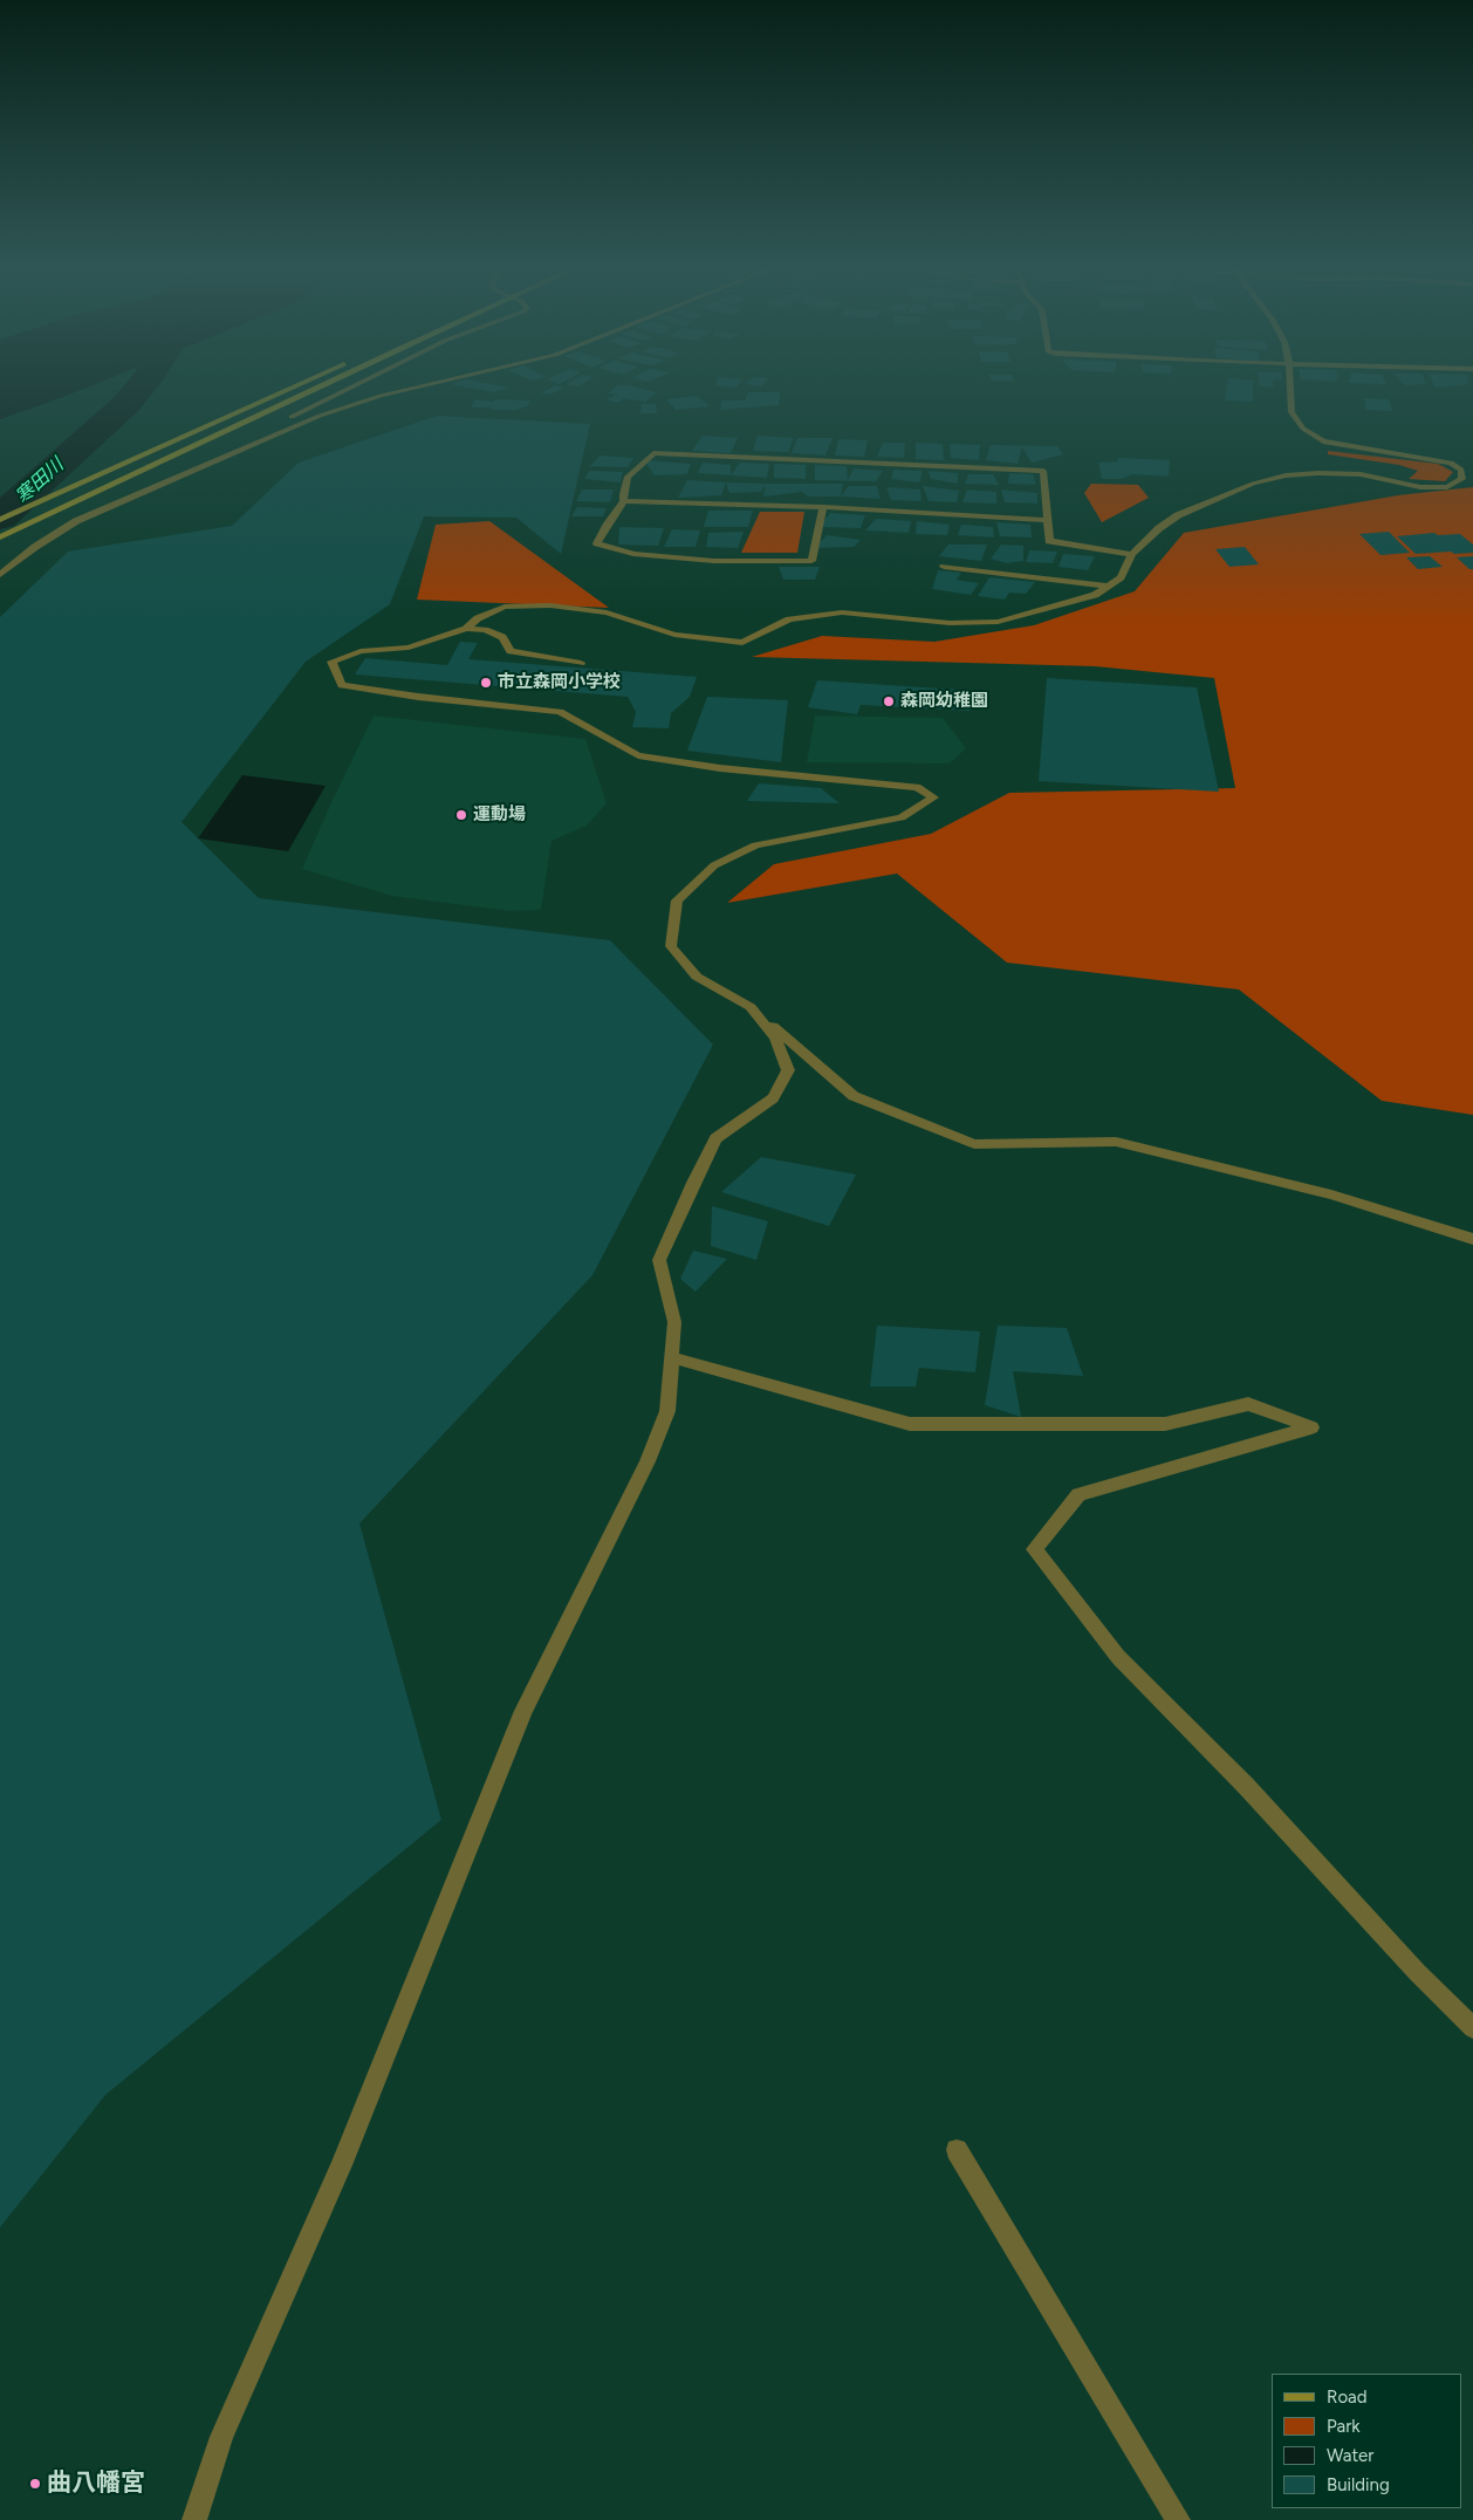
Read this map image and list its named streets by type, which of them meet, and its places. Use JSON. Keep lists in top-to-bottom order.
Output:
{
  "water": ["寒田川"],
  "places": [
    "市立森岡小学校",
    "森岡幼稚園",
    "運動場",
    "曲八幡宮"
  ],
  "legend": [
    "Road",
    "Park",
    "Water",
    "Building"
  ]
}
